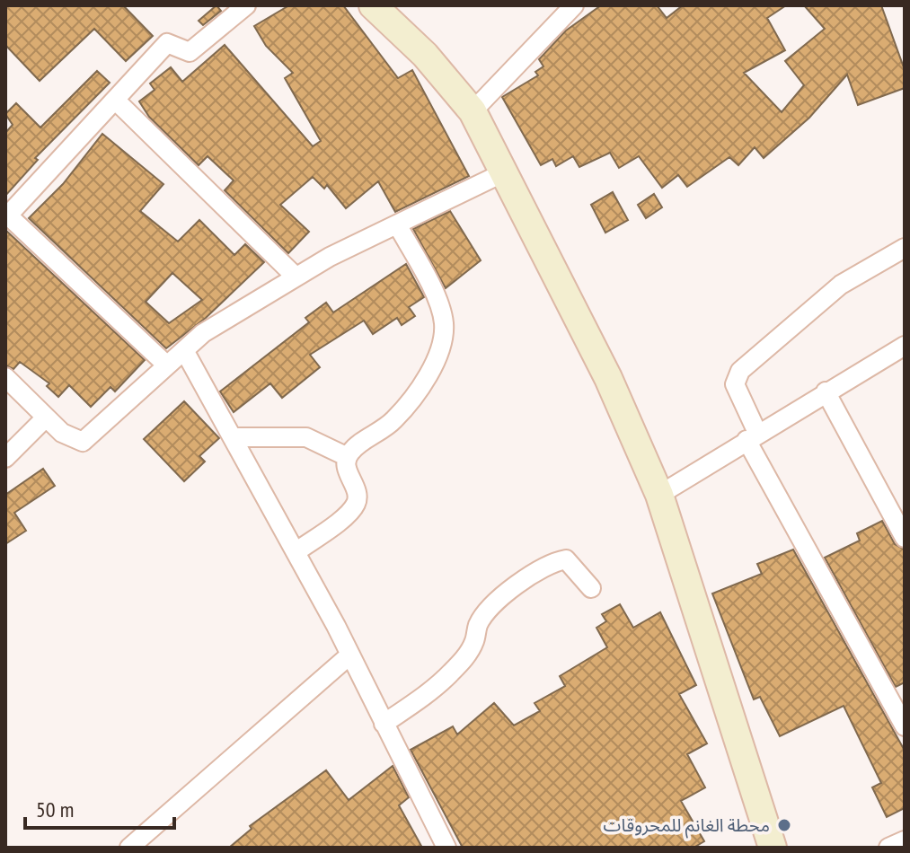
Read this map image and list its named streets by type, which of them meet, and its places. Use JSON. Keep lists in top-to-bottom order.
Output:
{
  "places": ["محطة الغانم للمحروقات"],
  "scale_bar": "50 m"
}
